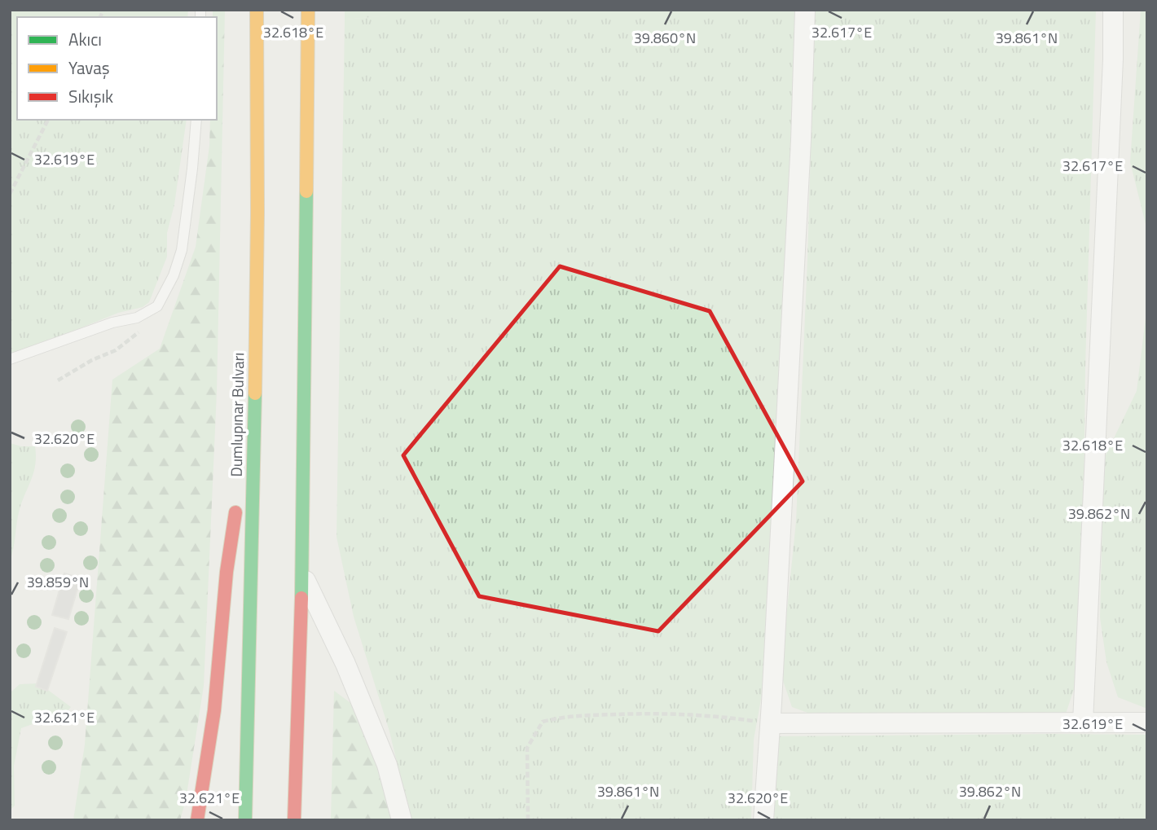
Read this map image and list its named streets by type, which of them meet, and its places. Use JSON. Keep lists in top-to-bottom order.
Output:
{
  "streets": {
    "highway": ["Dumlupınar Bulvarı"]
  },
  "legend": ["Akıcı", "Yavaş", "Sıkışık"],
  "coordinates": [
    "32.618°E",
    "32.617°E",
    "39.860°N",
    "39.861°N",
    "32.619°E",
    "32.620°E",
    "39.862°N",
    "39.859°N",
    "32.621°E"
  ]
}
